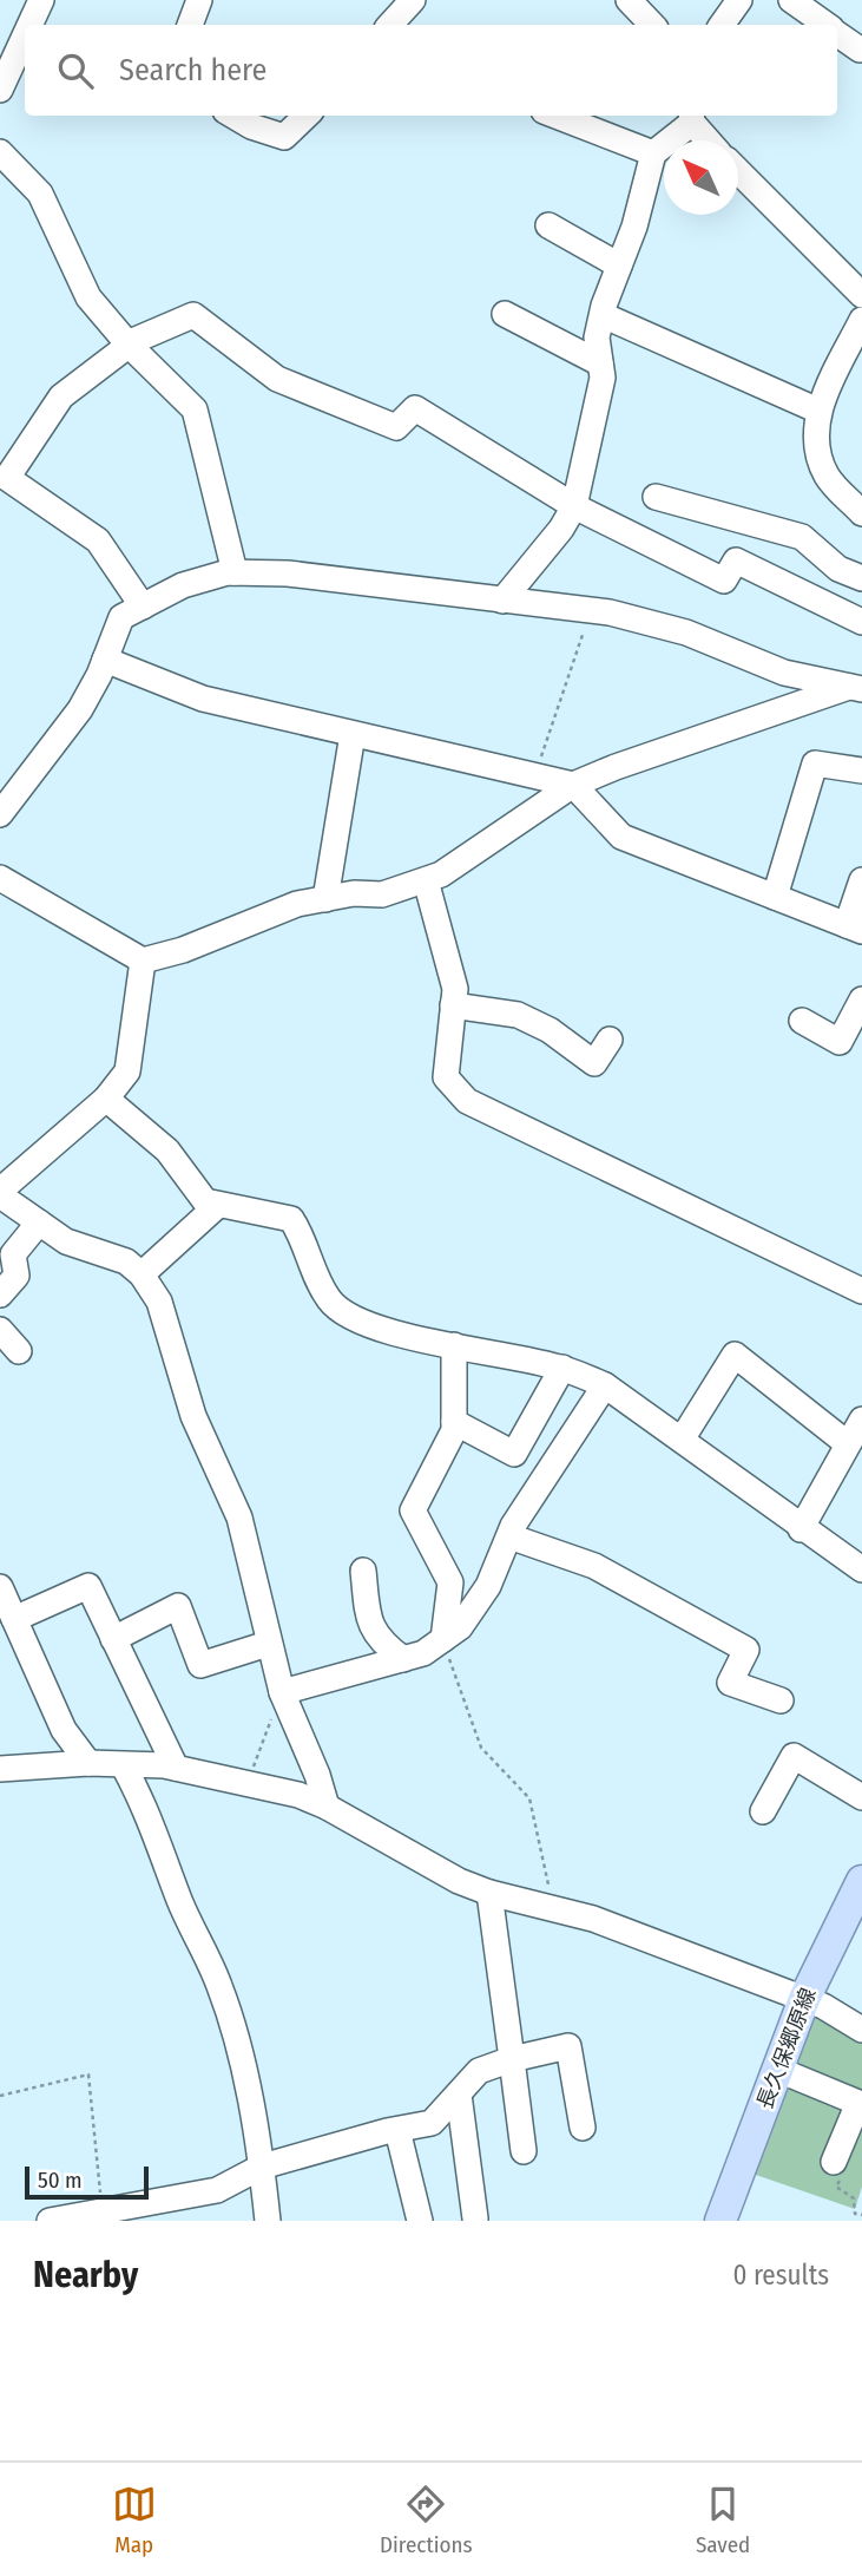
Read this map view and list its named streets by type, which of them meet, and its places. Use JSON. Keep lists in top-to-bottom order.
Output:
{
  "streets": {
    "main road": ["長久保郷原線"]
  },
  "scale_bar": "50 m",
  "north": "top left",
  "page": {
    "search": "Search here",
    "scale": "50 m",
    "heading": ["Nearby", "0 results"],
    "nav": ["Map", "Directions", "Saved"]
  }
}
